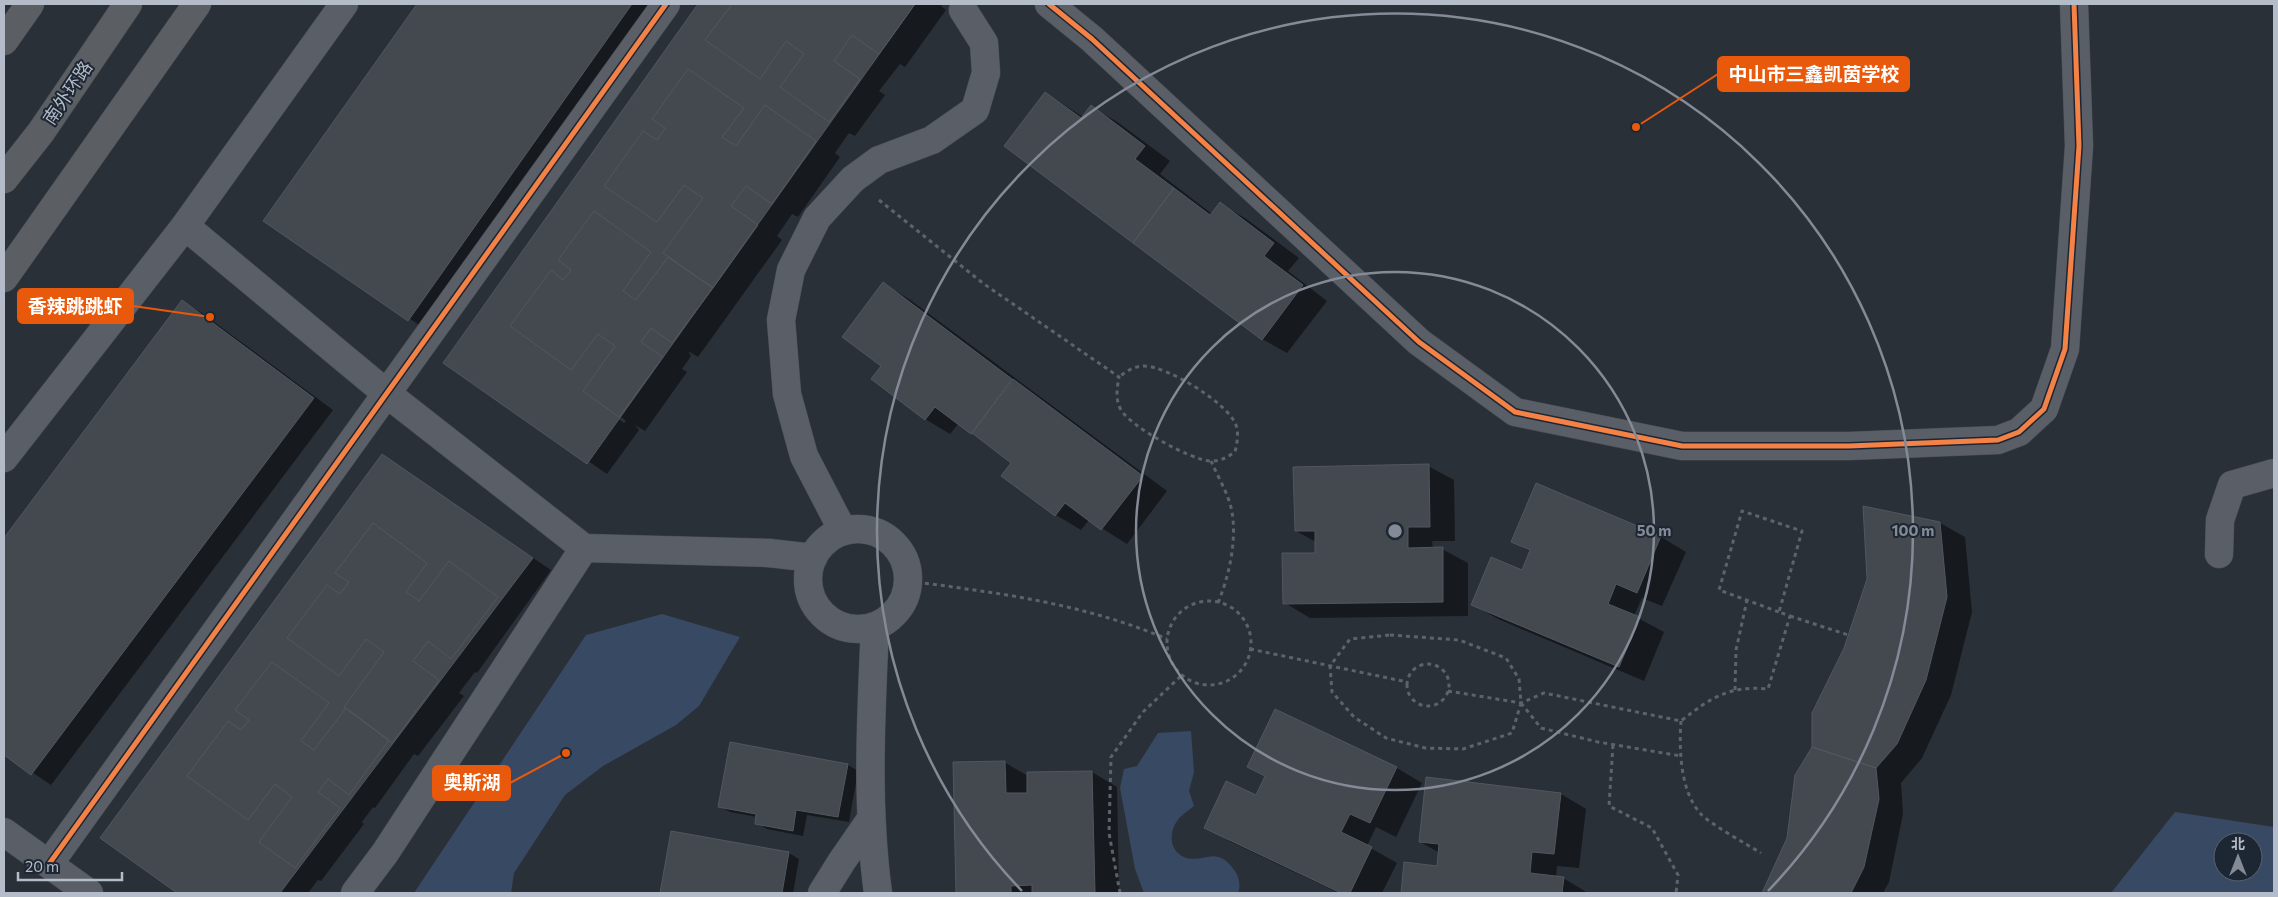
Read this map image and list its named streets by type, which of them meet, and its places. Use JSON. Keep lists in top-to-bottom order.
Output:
{
  "streets": {
    "highway": ["南外环路"]
  },
  "places": ["中山市三鑫凯茵学校", "香辣跳跳虾", "奥斯湖"],
  "scale_bar": "20 m",
  "north": "top",
  "rings": ["50 m", "100 m"]
}
